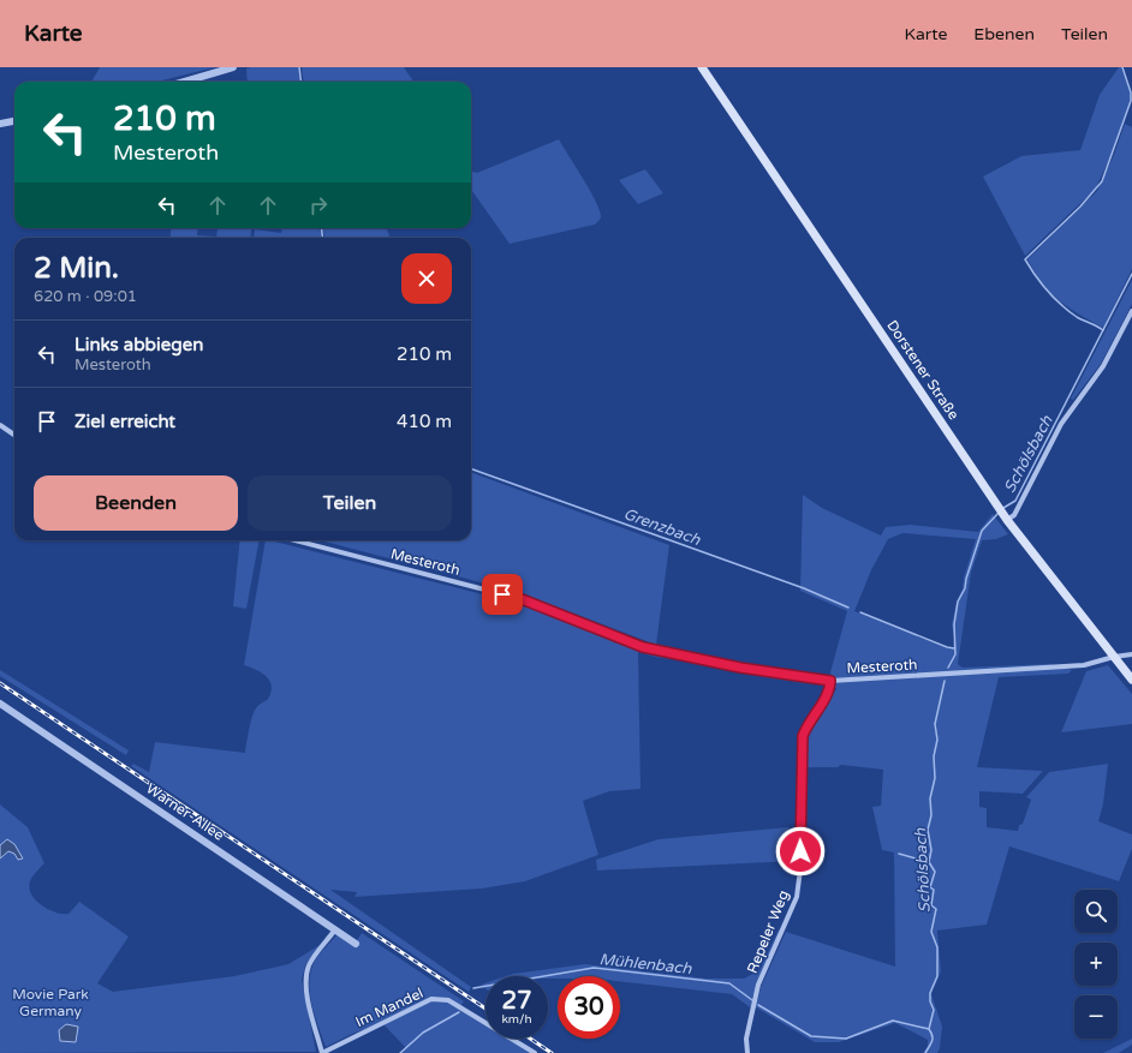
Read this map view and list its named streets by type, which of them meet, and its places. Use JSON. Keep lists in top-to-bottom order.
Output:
{
  "streets": {
    "main road": ["Dorstener Straße"],
    "street": [
      "Mesteroth",
      "Warner-Allee",
      "Repeler Weg",
      "Im Mandel"
    ]
  },
  "crossings": [
    ["Dorstener Straße", "Mesteroth"],
    ["Mesteroth", "Repeler Weg"]
  ],
  "water": ["Schölsbach", "Grenzbach", "Mühlenbach"],
  "parks": ["Movie Park Germany"],
  "page": {
    "header": "Karte",
    "nav": ["Karte", "Ebenen", "Teilen"],
    "turn": ["210 m", "Mesteroth"],
    "heading": ["2 Min.", "620 m · 09:01"],
    "list": [
      {
        "name": "Links abbiegen",
        "note": "Mesteroth",
        "value": "210 m"
      },
      {
        "name": "Ziel erreicht",
        "value": "410 m"
      }
    ],
    "buttons": ["Beenden", "Teilen"],
    "map_buttons": ["+", "−"],
    "speed": "27 km/h",
    "limit": "30"
  }
}
